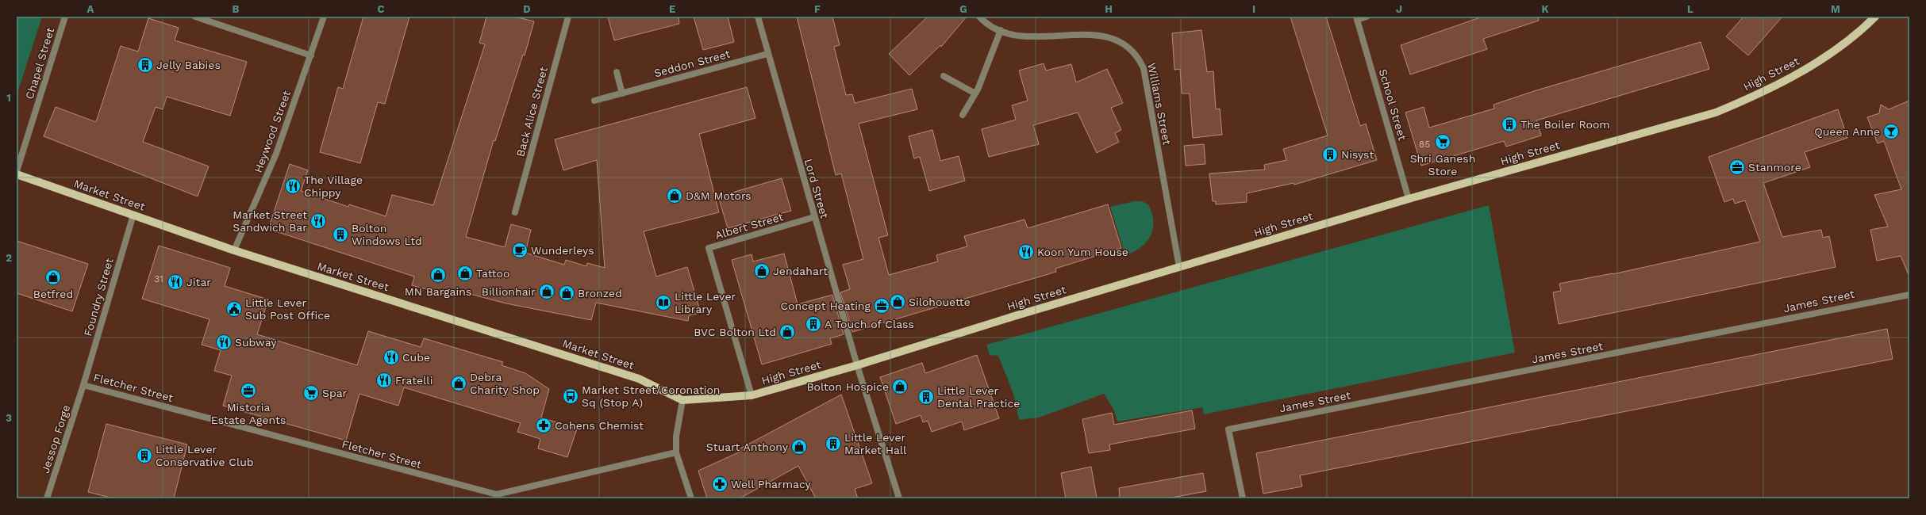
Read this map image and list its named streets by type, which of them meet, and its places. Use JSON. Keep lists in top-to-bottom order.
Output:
{
  "streets": {
    "main road": ["High Street", "Market Street"],
    "street": [
      "Chapel Street",
      "Seddon Street",
      "Williams Street",
      "School Street",
      "Back Alice Street",
      "Heywood Street",
      "Lord Street",
      "Albert Street",
      "Foundry Street",
      "James Street",
      "Fletcher Street",
      "Jessop Forge"
    ]
  },
  "crossings": [
    ["Seddon Street", "Lord Street"],
    ["High Street", "Williams Street"],
    ["High Street", "School Street"],
    ["High Street", "Lord Street"],
    ["High Street", "Market Street"],
    ["High Street", "Albert Street"],
    ["Heywood Street", "Market Street"],
    ["Lord Street", "Albert Street"],
    ["Market Street", "Foundry Street"],
    ["Foundry Street", "Fletcher Street"],
    ["Foundry Street", "Jessop Forge"],
    ["Fletcher Street", "Jessop Forge"]
  ],
  "places": {
    "building": [
      "Jelly Babies",
      "The Boiler Room",
      "Nisyst",
      "Bolton Windows Ltd",
      "A Touch of Class",
      "Little Lever Dental Practice",
      "Little Lever Market Hall",
      "Little Lever Conservative Club"
    ],
    "bar": ["Queen Anne"],
    "supermarket": ["Shri Ganesh Store", "Spar"],
    "office": ["Stanmore", "Concept Heating", "Mistoria Estate Agents"],
    "restaurant": [
      "The Village Chippy",
      "Market Street Sandwich Bar",
      "Koon Yum House",
      "Jitar",
      "Subway",
      "Cube",
      "Fratelli"
    ],
    "shop": [
      "D&M Motors",
      "Jendahart",
      "Tattoo",
      "MN Bargains",
      "Betfred",
      "Billionhair",
      "Bronzed",
      "Silohouette",
      "BVC Bolton Ltd",
      "Debra Charity Shop",
      "Bolton Hospice",
      "Stuart Anthony"
    ],
    "cafe": ["Wunderleys"],
    "library": ["Little Lever Library"],
    "public building": ["Little Lever Sub Post Office"],
    "bus stop": ["Market Street/Coronation Sq (Stop A)"],
    "pharmacy": ["Cohens Chemist", "Well Pharmacy"]
  },
  "house_numbers": ["85", "31"],
  "grid": {
    "columns": [
      "A",
      "B",
      "C",
      "D",
      "E",
      "F",
      "G",
      "H",
      "I",
      "J",
      "K",
      "L",
      "M"
    ],
    "rows": ["1", "2", "3"]
  }
}
